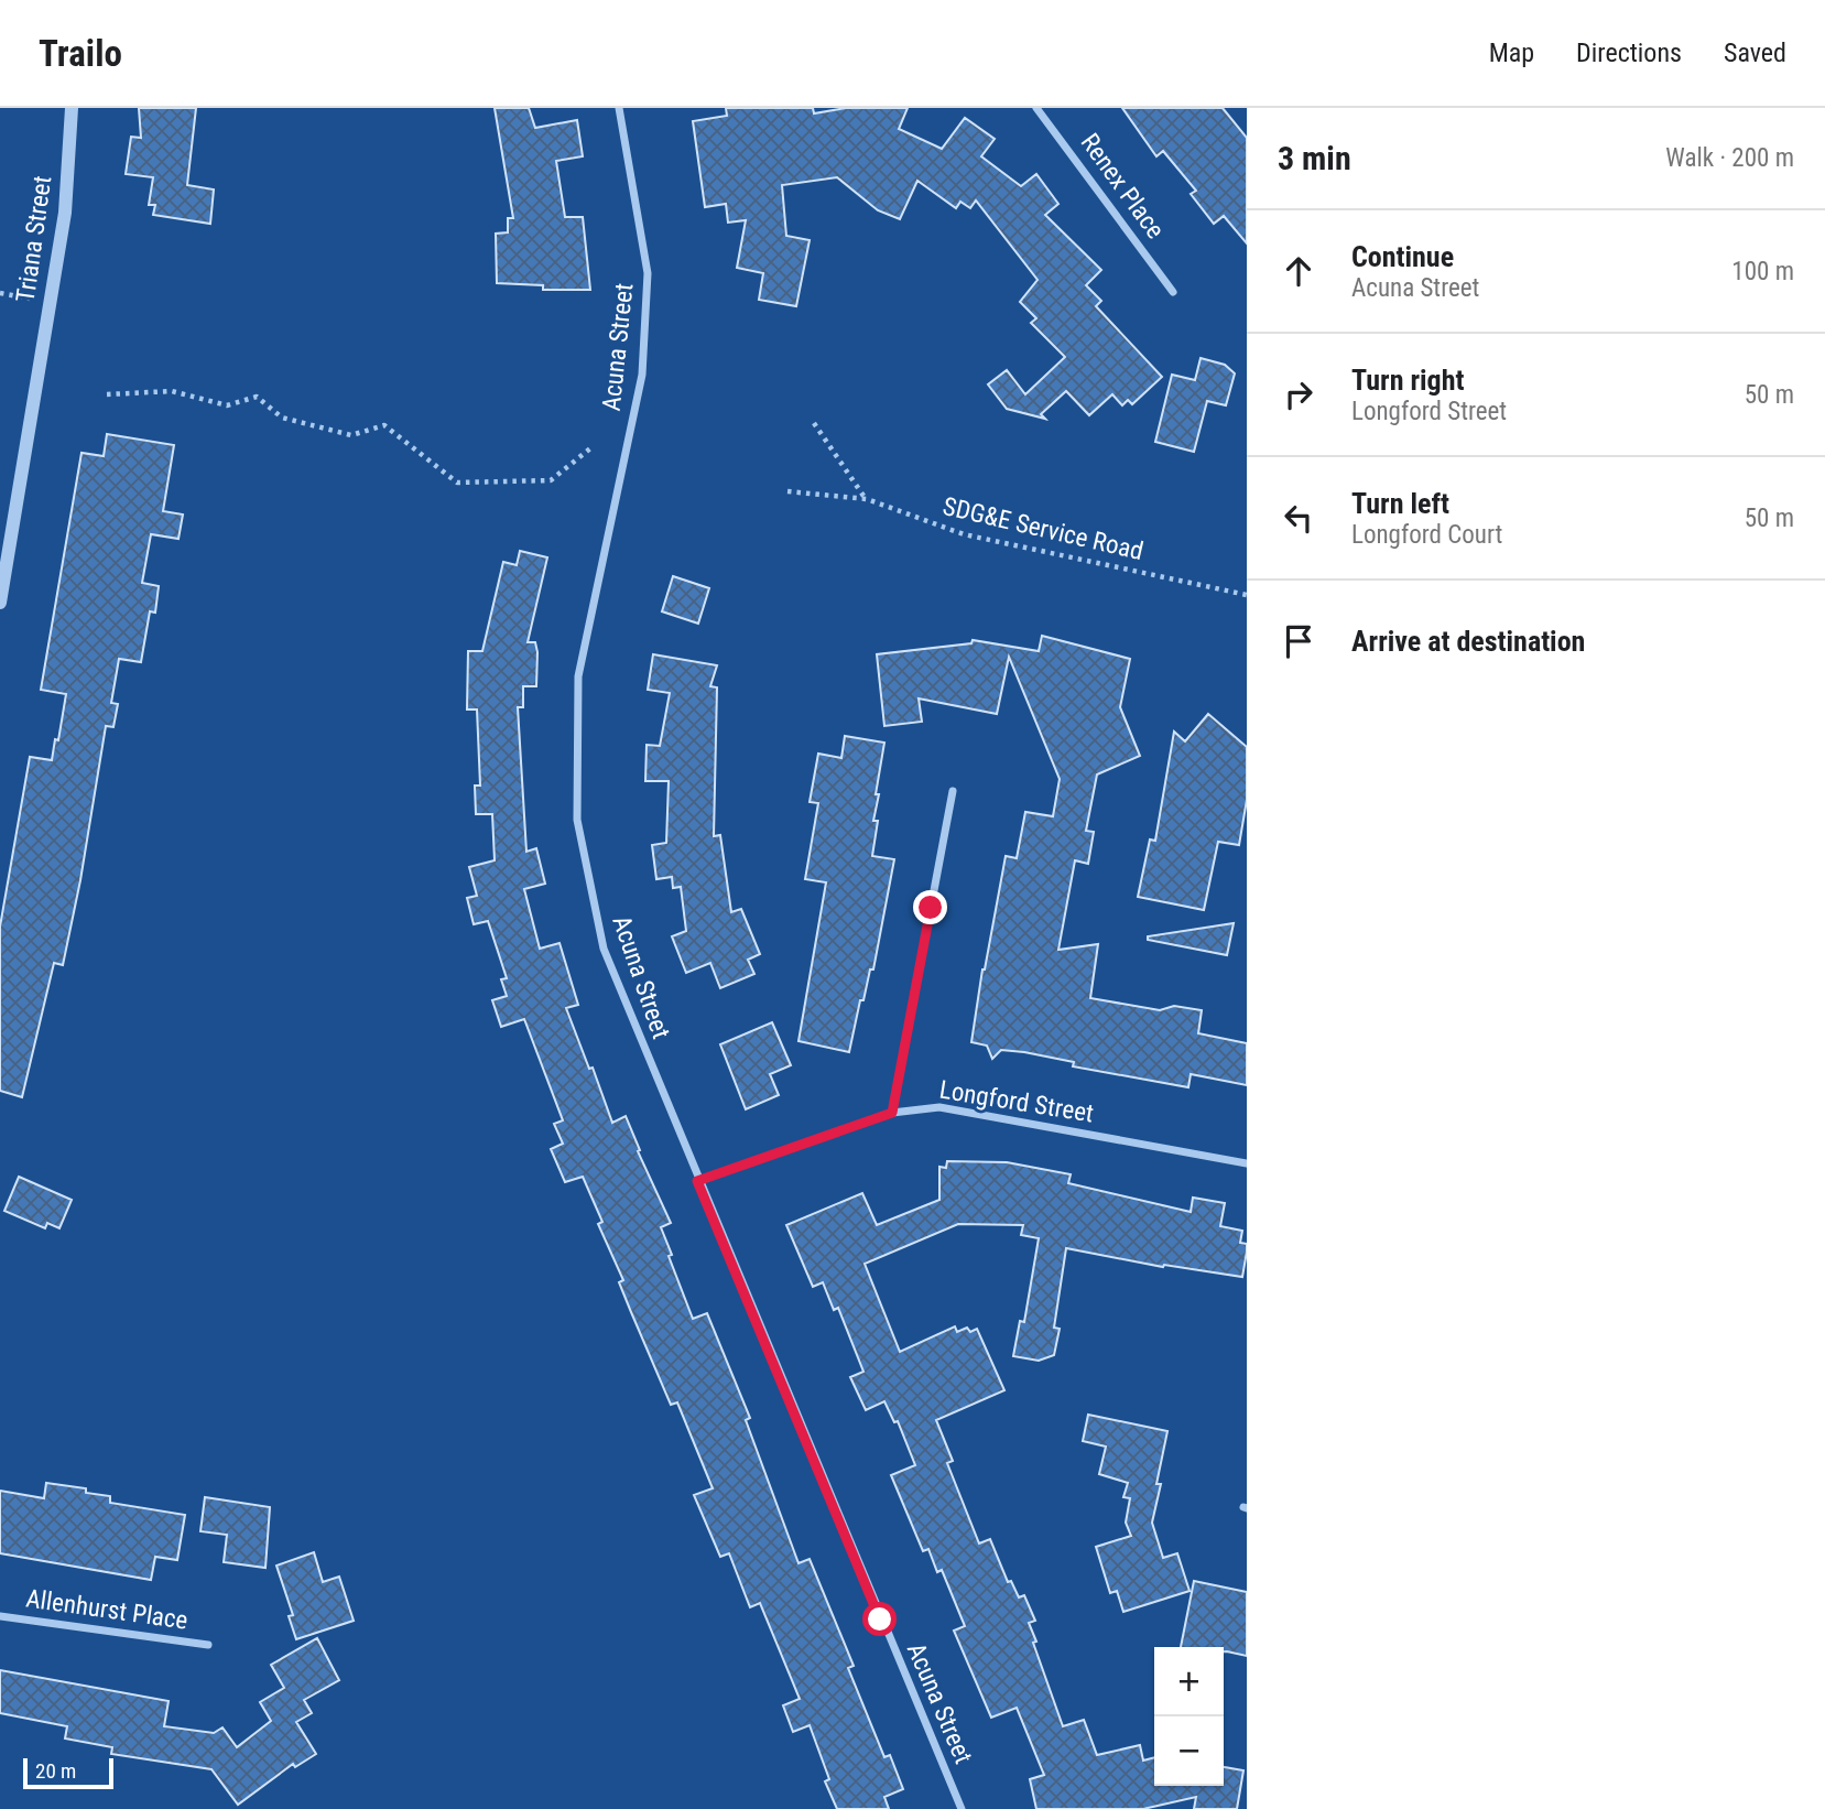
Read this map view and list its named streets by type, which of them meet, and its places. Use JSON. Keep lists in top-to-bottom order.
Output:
{
  "streets": {
    "street": [
      "Renex Place",
      "Triana Street",
      "Acuna Street",
      "Longford Street",
      "Allenhurst Place"
    ],
    "path": ["SDG&E Service Road"]
  },
  "crossings": [
    ["Acuna Street", "Longford Street"]
  ],
  "scale_bar": "20 m",
  "page": {
    "header": "Trailo",
    "nav": ["Map", "Directions", "Saved"],
    "heading": ["3 min", "Walk · 200 m"],
    "list": [
      ["Continue", "Acuna Street", "100 m"],
      ["Turn right", "Longford Street", "50 m"],
      ["Turn left", "Longford Court", "50 m"],
      "Arrive at destination"
    ],
    "map_buttons": ["+", "−"],
    "scale": "20 m"
  }
}
